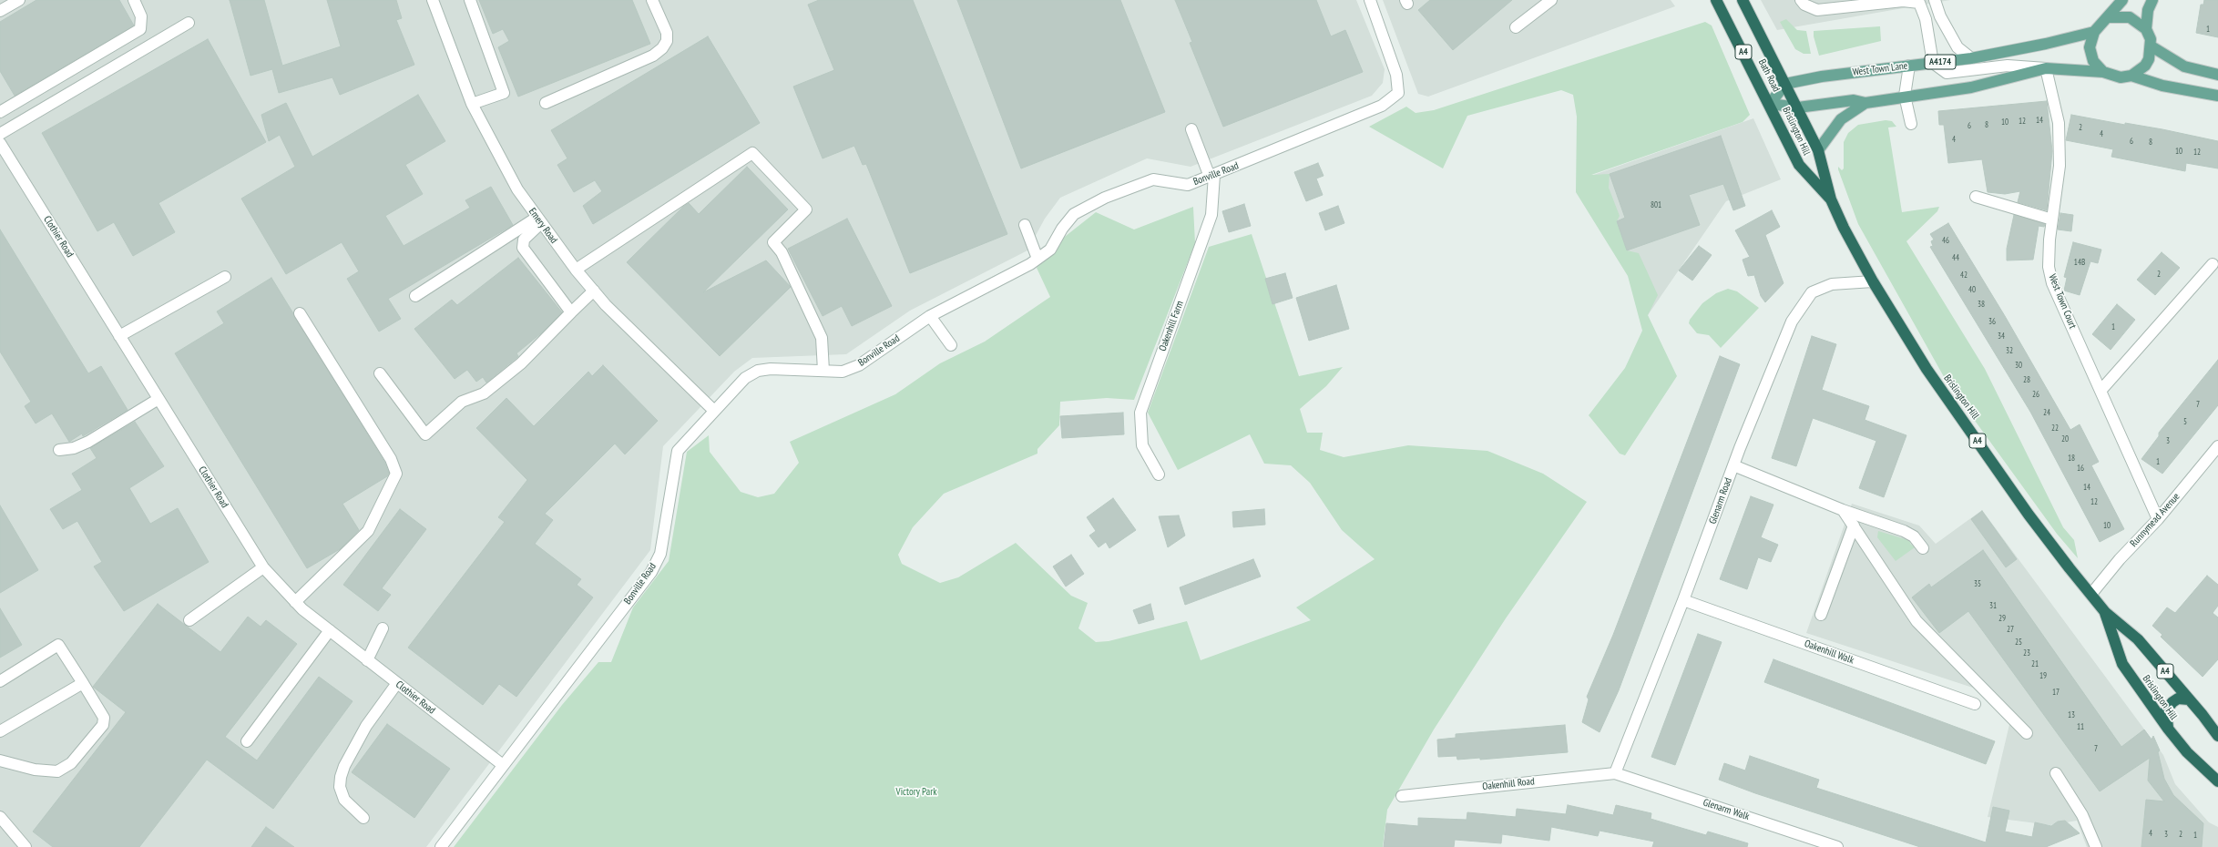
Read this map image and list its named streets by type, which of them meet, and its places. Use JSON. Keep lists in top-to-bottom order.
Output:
{
  "streets": {
    "highway": ["A4", "Bath Road", "Brislington Hill"],
    "main road": ["A4174", "West Town Lane"],
    "street": [
      "Bonville Road",
      "Emery Road",
      "Clothier Road",
      "West Town Court",
      "Oakenhill Farm",
      "Glenarm Road",
      "Runnymead Avenue",
      "Oakenhill Walk",
      "Oakenhill Road",
      "Glenarm Walk"
    ]
  },
  "crossings": [
    ["A4", "West Town Lane"],
    ["A4", "Bath Road"],
    ["A4", "Brislington Hill"],
    ["West Town Lane", "Bath Road"],
    ["Bath Road", "Brislington Hill"],
    ["Brislington Hill", "Glenarm Road"],
    ["Brislington Hill", "Runnymead Avenue"],
    ["Bonville Road", "Emery Road"],
    ["Bonville Road", "Clothier Road"],
    ["Bonville Road", "Oakenhill Farm"],
    ["West Town Court", "Runnymead Avenue"],
    ["Glenarm Road", "Oakenhill Walk"],
    ["Glenarm Road", "Oakenhill Road"],
    ["Glenarm Road", "Glenarm Walk"],
    ["Oakenhill Road", "Glenarm Walk"]
  ],
  "parks": ["Victory Park"],
  "house_numbers": [
    "1",
    "14",
    "12",
    "10",
    "8",
    "6",
    "2",
    "4",
    "4",
    "6",
    "8",
    "10",
    "12",
    "801",
    "46",
    "44",
    "14B",
    "2",
    "42",
    "40",
    "38",
    "36",
    "1",
    "34",
    "32",
    "30",
    "28",
    "26",
    "7",
    "24",
    "5",
    "22",
    "20",
    "3",
    "18",
    "1",
    "16",
    "14",
    "12",
    "10",
    "35",
    "31",
    "29",
    "27",
    "25",
    "23",
    "21",
    "19",
    "17",
    "13",
    "11",
    "7",
    "4",
    "3",
    "2",
    "1"
  ]
}
